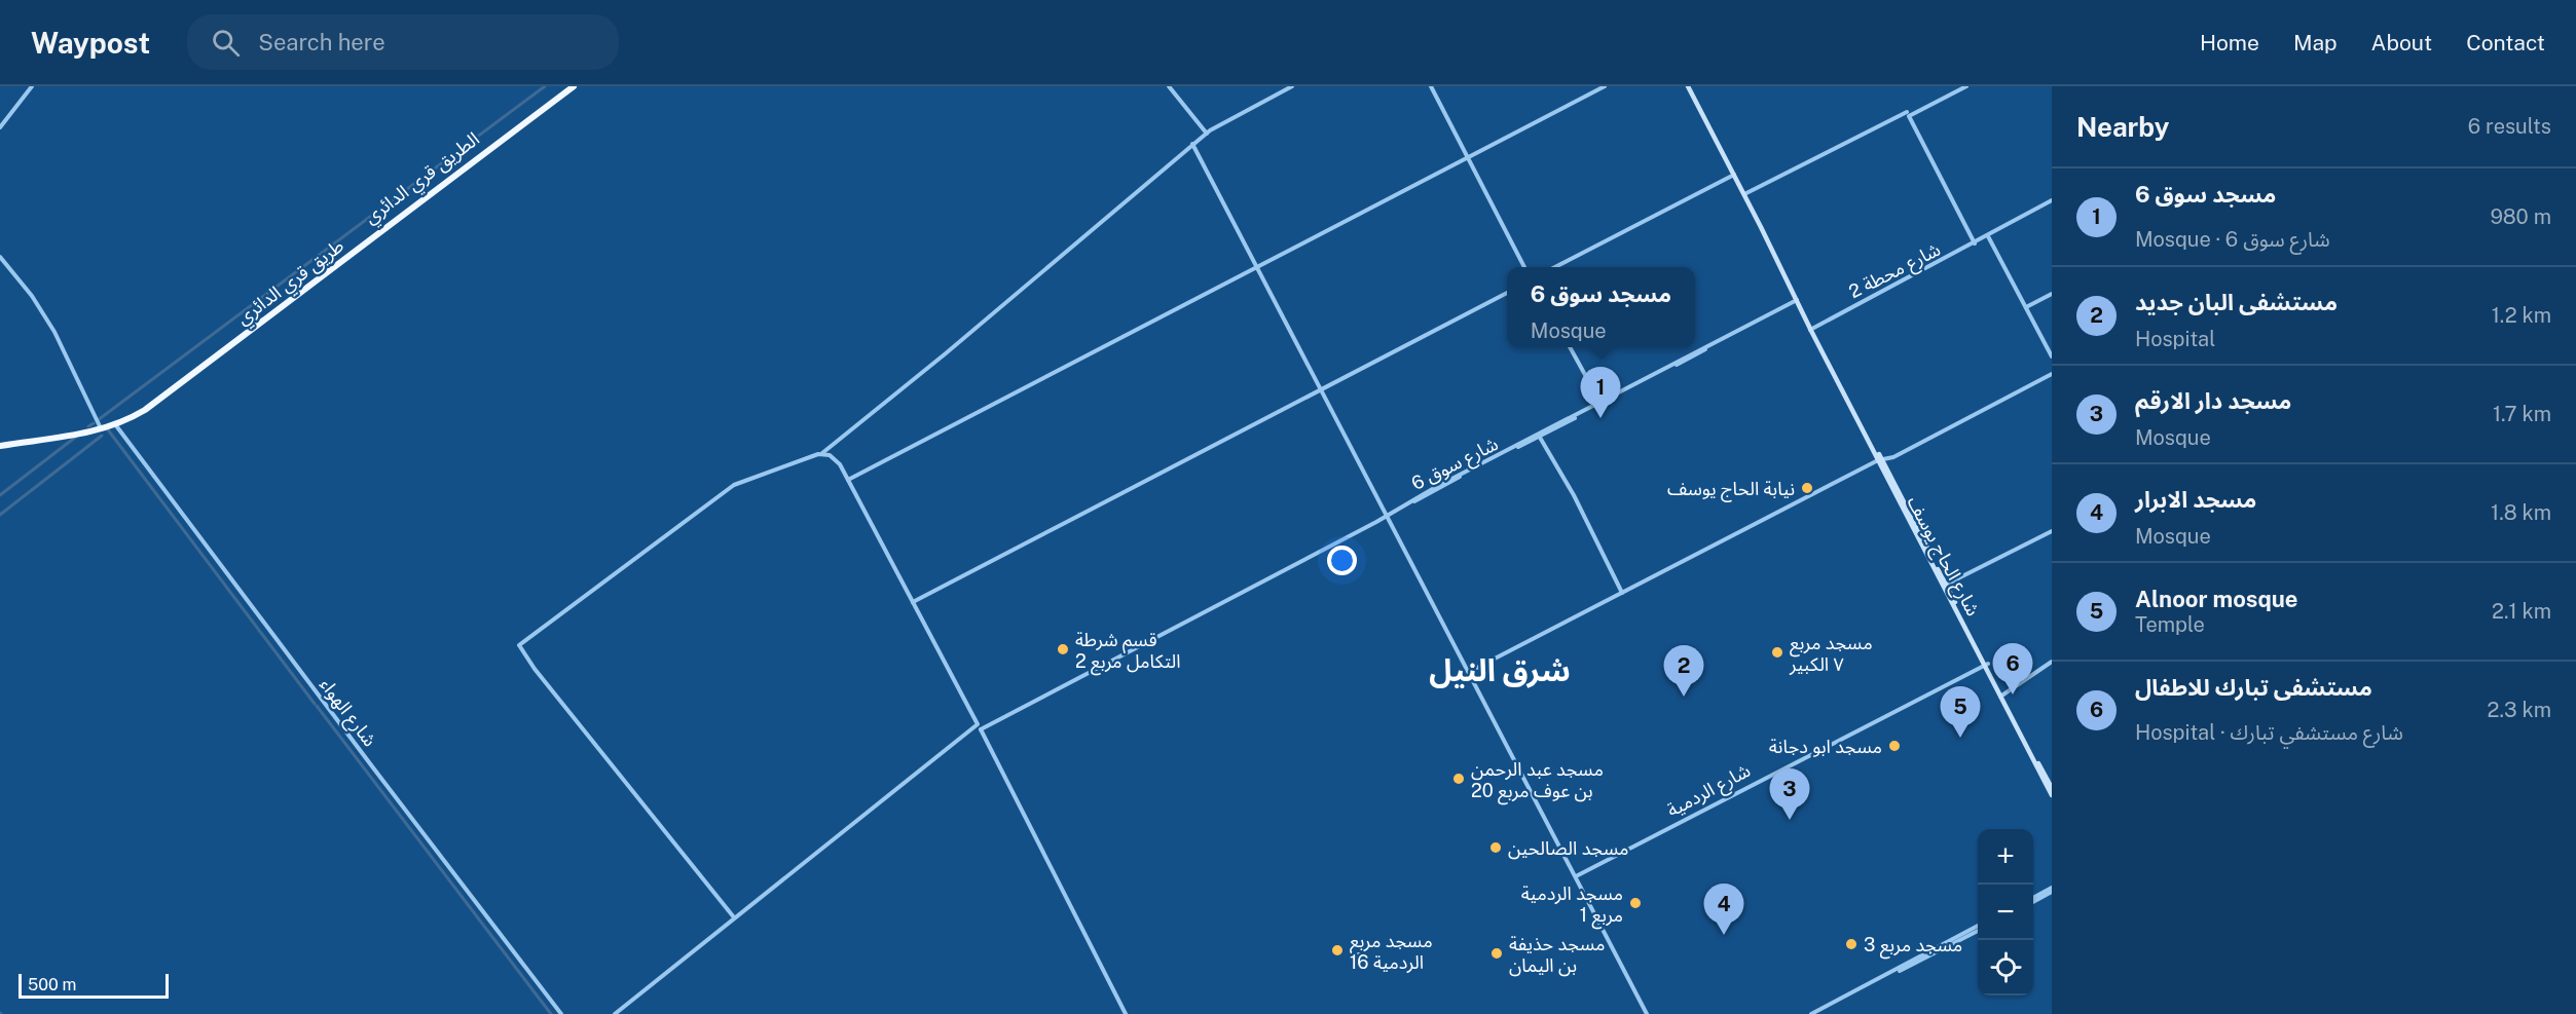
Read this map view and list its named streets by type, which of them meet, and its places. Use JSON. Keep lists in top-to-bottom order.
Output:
{
  "streets": {
    "highway": ["الطريق قري الدائري", "طريق قري الدائري"],
    "main road": ["شارع الحاج يوسف"],
    "street": [
      "شارع محطة 2",
      "شارع سوق 6",
      "شارع الهواء",
      "شارع الردمية"
    ]
  },
  "crossings": [
    ["الطريق قري الدائري", "طريق قري الدائري"],
    ["الطريق قري الدائري", "شارع الهواء"],
    ["شارع محطة 2", "شارع الحاج يوسف"],
    ["طريق قري الدائري", "شارع الهواء"],
    ["شارع الحاج يوسف", "شارع الردمية"]
  ],
  "districts": ["شرق النيل"],
  "places": [
    "نيابة الحاج يوسف",
    "قسم شرطة التكامل مربع 2",
    "مسجد مربع ٧ الكبير",
    "مسجد ابو دجانة",
    "مسجد عبد الرحمن بن عوف مربع 20",
    "مسجد الصالحين",
    "مسجد الردمية مربع 1",
    "مسجد مربع 3",
    "مسجد مربع 16 الردمية",
    "مسجد حذيفة بن اليمان"
  ],
  "scale_bar": "500 m",
  "page": {
    "header": "Waypost",
    "search": "Search here",
    "nav": [
      "Home",
      "Map",
      "About",
      "Contact"
    ],
    "heading": ["Nearby", "6 results"],
    "list": [
      {
        "mark": "1",
        "name": "مسجد سوق 6",
        "note": "Mosque · شارع سوق 6",
        "value": "980 m"
      },
      {
        "mark": "2",
        "name": "مستشفى البان جديد",
        "note": "Hospital",
        "value": "1.2 km"
      },
      {
        "mark": "3",
        "name": "مسجد دار الارقم",
        "note": "Mosque",
        "value": "1.7 km"
      },
      {
        "mark": "4",
        "name": "مسجد الابرار",
        "note": "Mosque",
        "value": "1.8 km"
      },
      {
        "mark": "5",
        "name": "Alnoor mosque",
        "note": "Temple",
        "value": "2.1 km"
      },
      {
        "mark": "6",
        "name": "مستشفى تبارك للاطفال",
        "note": "Hospital · شارع مستشفي تبارك",
        "value": "2.3 km"
      }
    ],
    "popup": ["مسجد سوق 6", "Mosque"],
    "pins": [
      "1",
      "6",
      "2",
      "5",
      "3",
      "4"
    ],
    "map_buttons": ["+", "−"],
    "scale": "500 m"
  }
}
